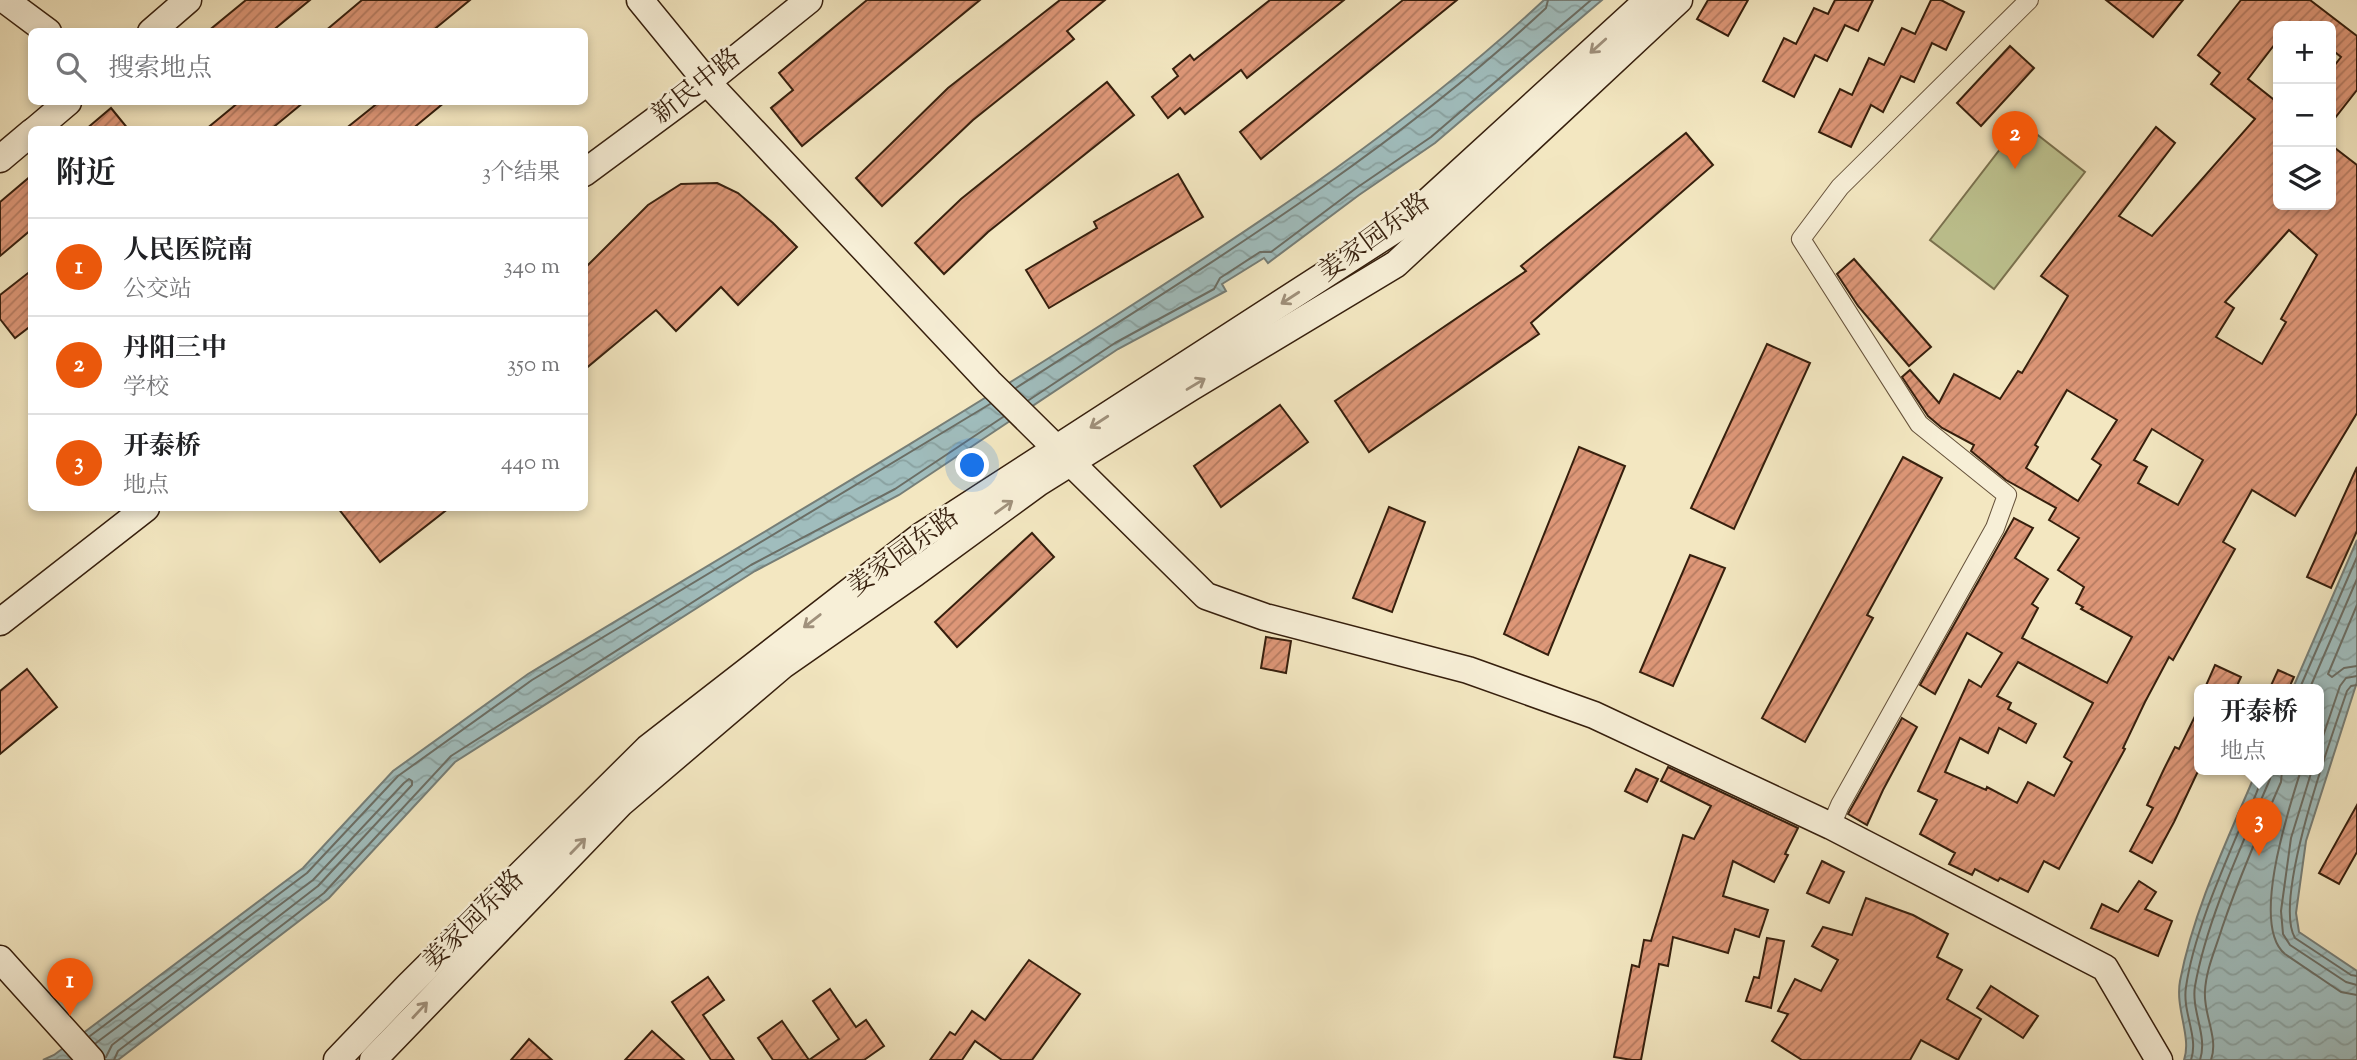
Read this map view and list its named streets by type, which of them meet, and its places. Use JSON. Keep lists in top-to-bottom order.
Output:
{
  "streets": {
    "main road": ["新民中路", "姜家园东路"]
  },
  "page": {
    "map_buttons": ["+", "−"],
    "search": "搜索地点",
    "pins": ["2", "3", "1"],
    "heading": ["附近", "3个结果"],
    "list": [
      {
        "mark": "1",
        "name": "人民医院南",
        "note": "公交站",
        "value": "340 m"
      },
      {
        "mark": "2",
        "name": "丹阳三中",
        "note": "学校",
        "value": "350 m"
      },
      {
        "mark": "3",
        "name": "开泰桥",
        "note": "地点",
        "value": "440 m"
      }
    ],
    "popup": ["开泰桥", "地点"]
  }
}
